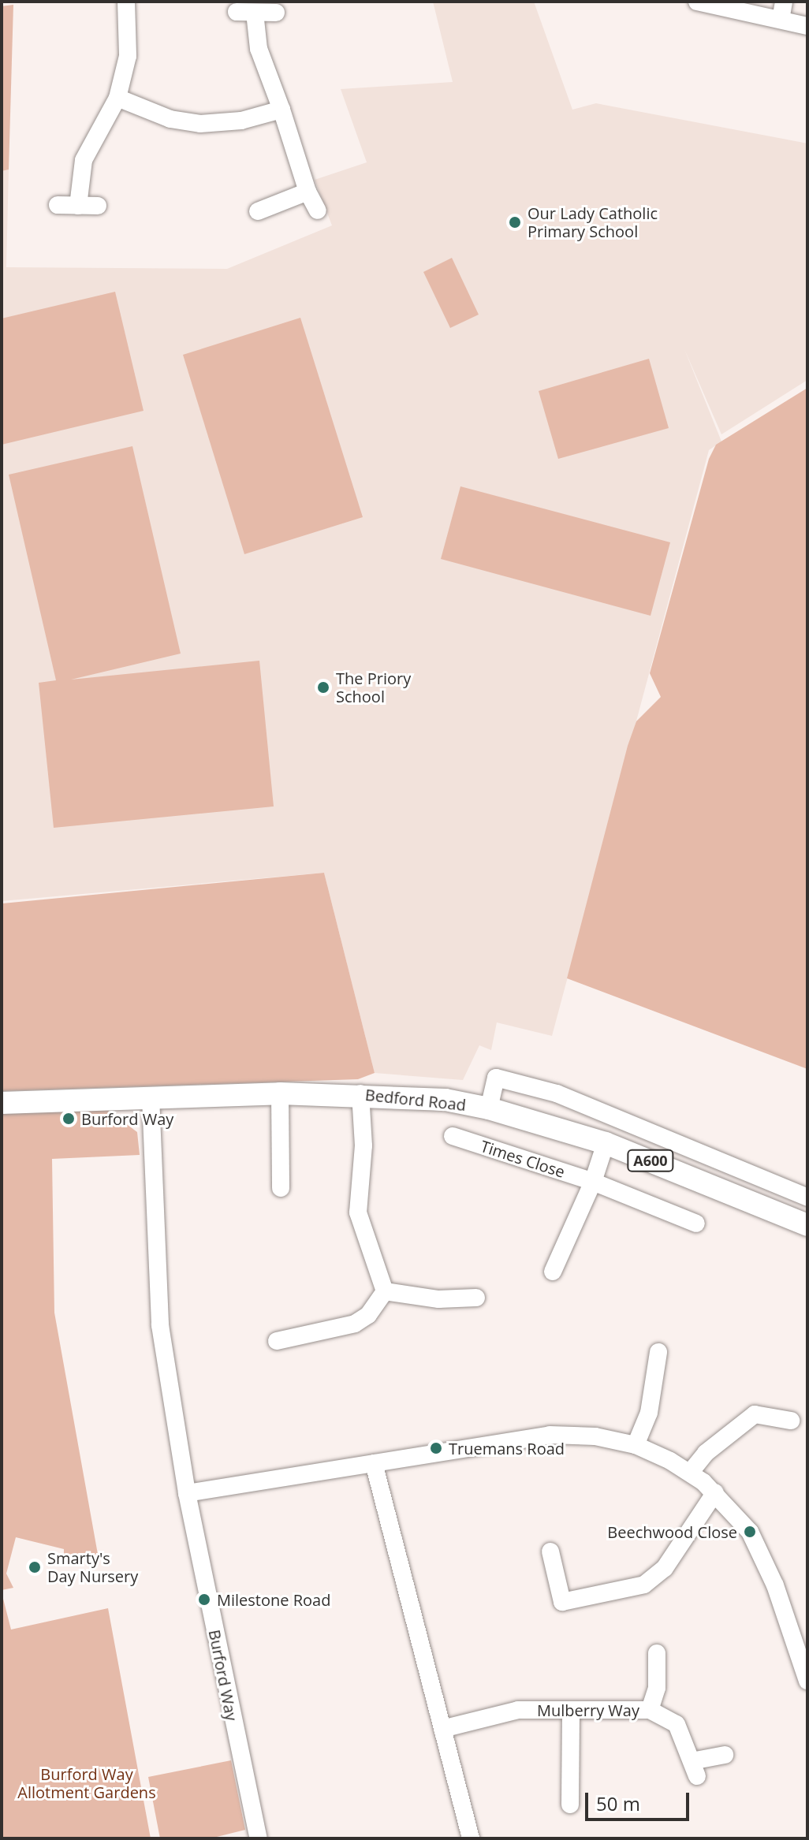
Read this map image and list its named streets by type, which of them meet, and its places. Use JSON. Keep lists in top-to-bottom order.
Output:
{
  "streets": {
    "main road": ["Bedford Road", "A600"],
    "street": ["Times Close", "Burford Way", "Mulberry Way"]
  },
  "crossings": [
    ["Bedford Road", "Burford Way"]
  ],
  "parks": ["Burford Way Allotment Gardens"],
  "places": [
    "Our Lady Catholic Primary School",
    "The Priory School",
    "Burford Way",
    "Truemans Road",
    "Beechwood Close",
    "Smarty's Day Nursery",
    "Milestone Road"
  ],
  "scale_bar": "50 m"
}
